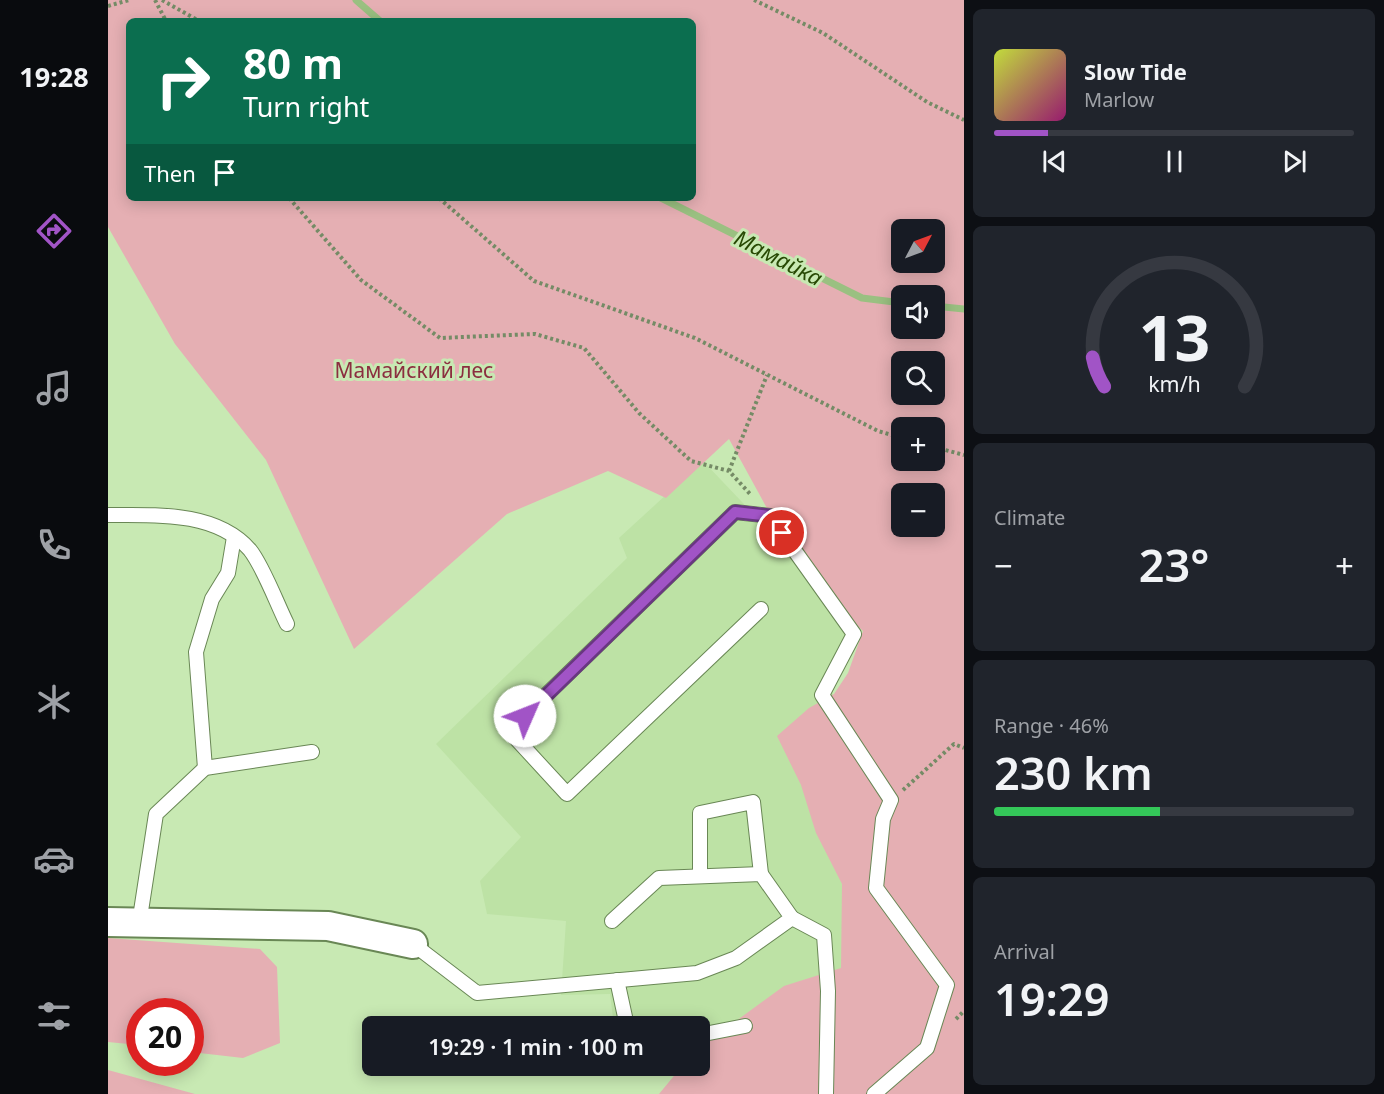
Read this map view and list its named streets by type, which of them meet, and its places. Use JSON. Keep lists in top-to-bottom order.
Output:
{
  "water": ["Мамайка"],
  "parks": ["Мамайский лес"],
  "north": "top right",
  "page": {
    "tabs": "19:28",
    "turn": ["80 m", "Turn right"],
    "song": ["Slow Tide", "Marlow"],
    "then": "Then",
    "map_buttons": ["+", "−"],
    "tile": [
      "Climate",
      ["Range · 46%", "230 km"],
      ["Arrival", "19:29"]
    ],
    "heat": ["−", "23°", "+"],
    "limit": "20",
    "trip": "19:29 · 1 min · 100 m",
    "gauge": ["13", "km/h"]
  }
}
